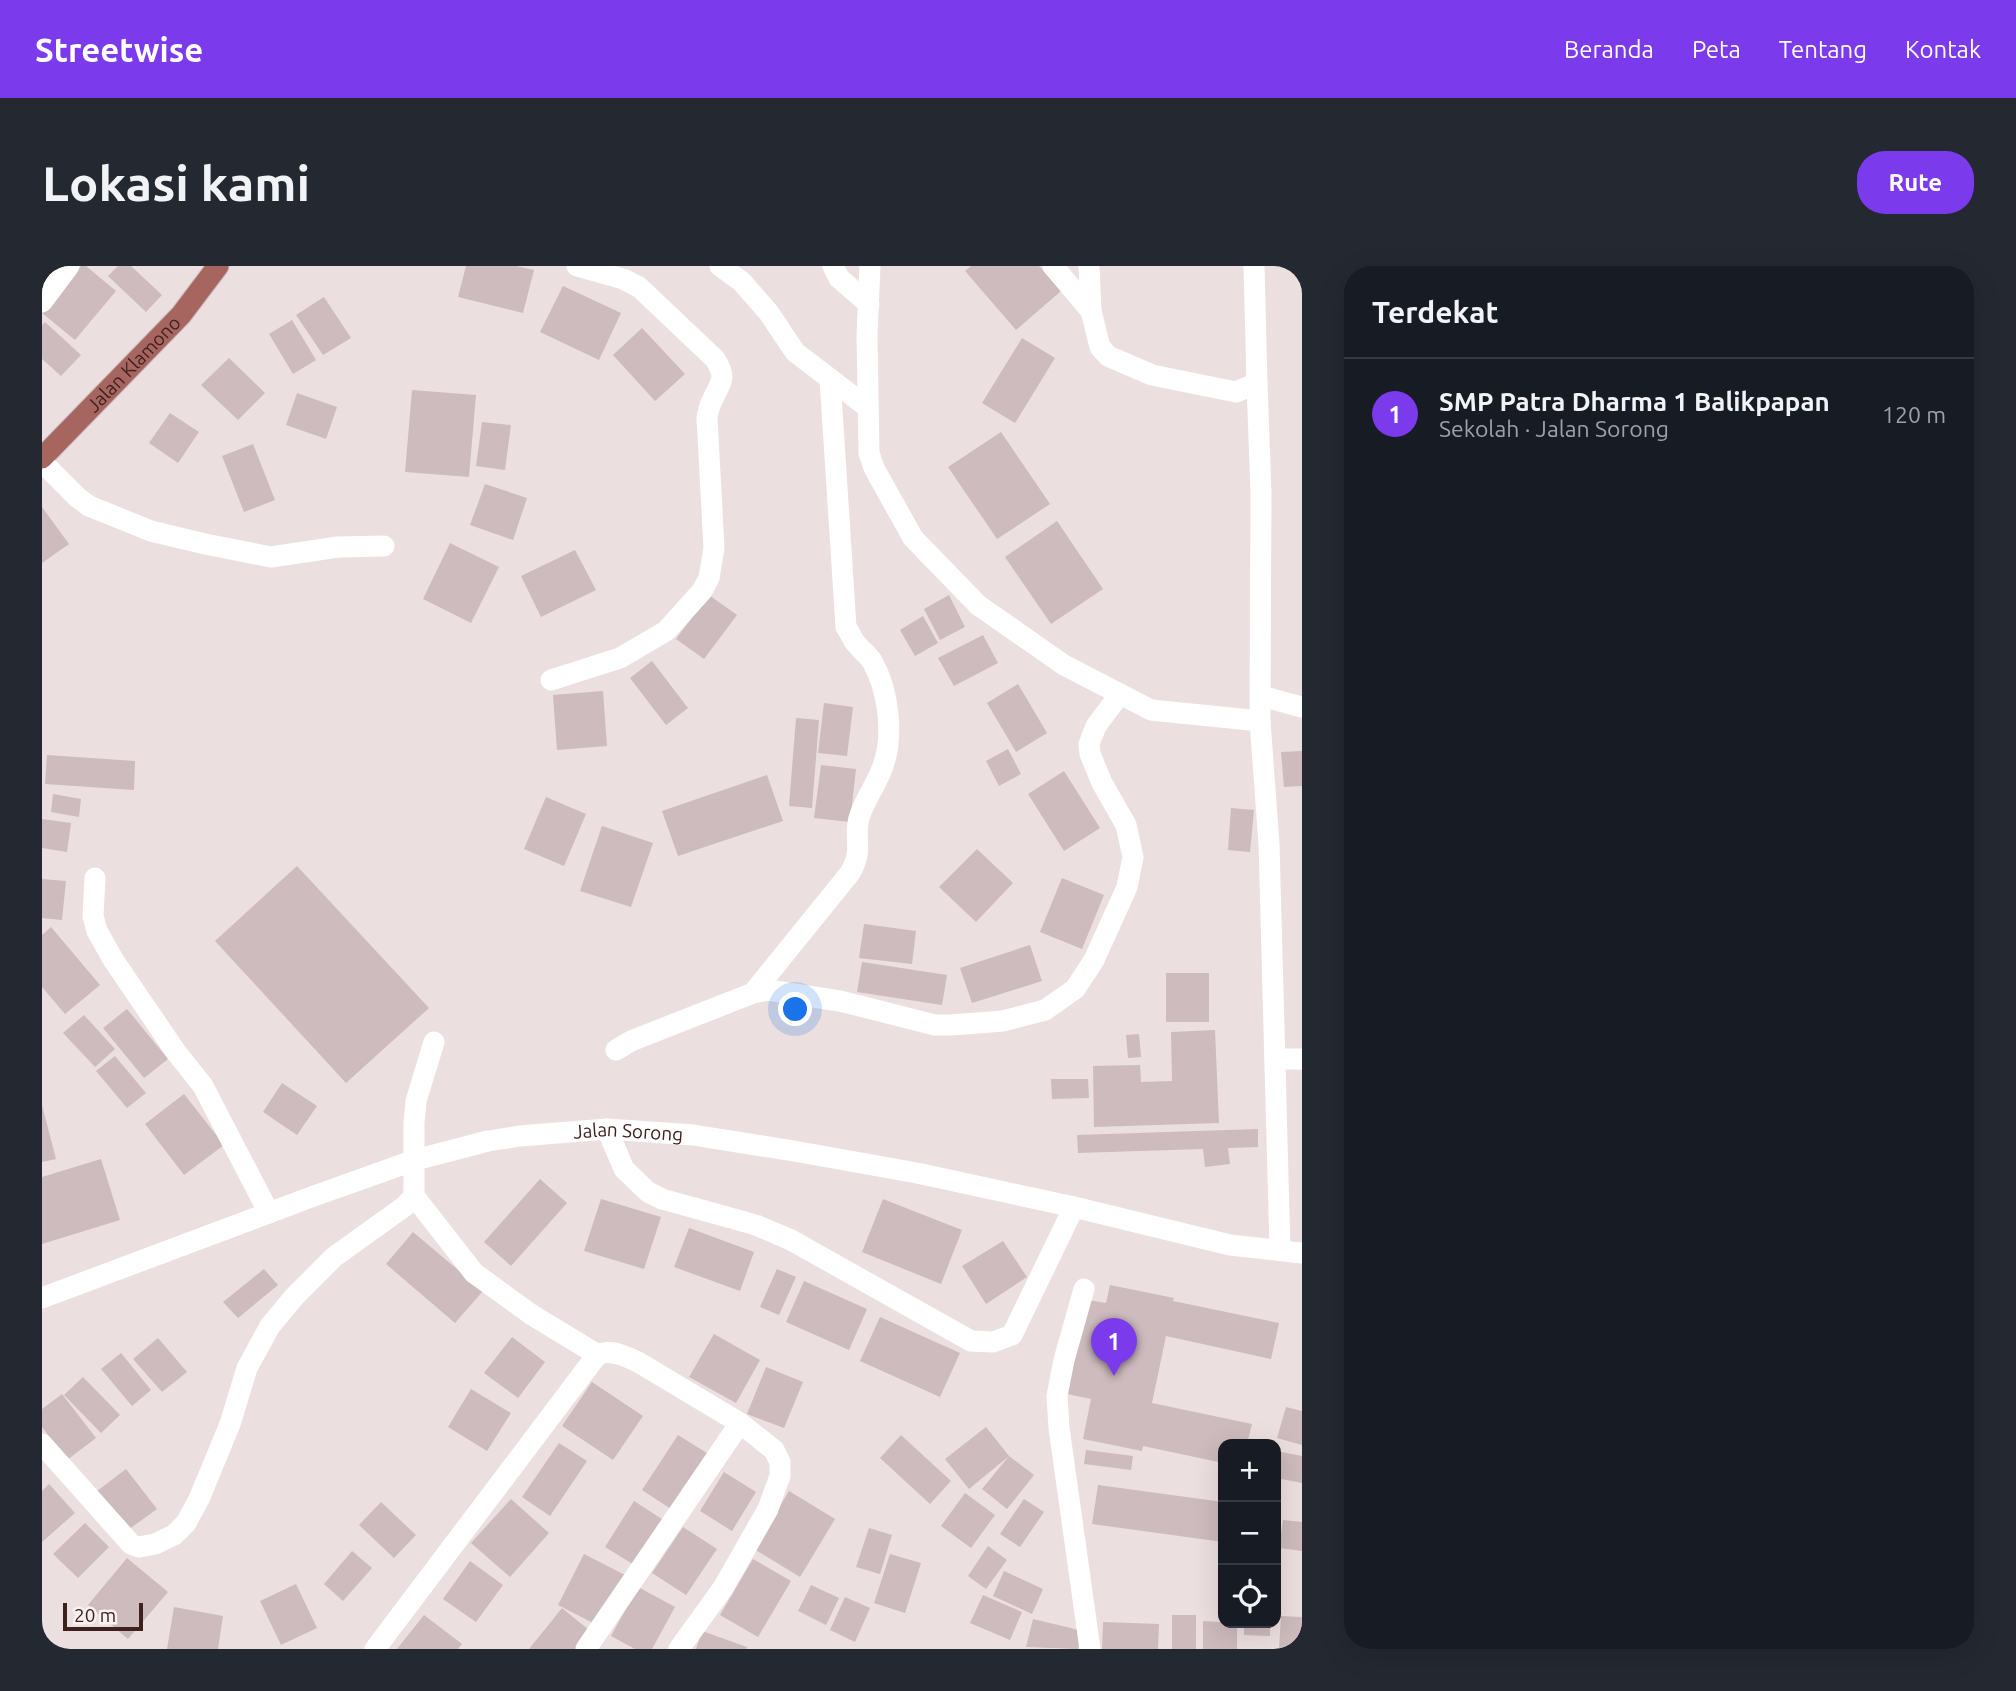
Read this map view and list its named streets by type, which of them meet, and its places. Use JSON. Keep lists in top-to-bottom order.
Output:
{
  "streets": {
    "main road": ["Jalan Klamono"],
    "street": ["Jalan Sorong"]
  },
  "scale_bar": "20 m",
  "page": {
    "header": "Streetwise",
    "nav": [
      "Beranda",
      "Peta",
      "Tentang",
      "Kontak"
    ],
    "buttons": "Rute",
    "title": "Lokasi kami",
    "heading": "Terdekat",
    "list": [
      {
        "mark": "1",
        "name": "SMP Patra Dharma 1 Balikpapan",
        "note": "Sekolah · Jalan Sorong",
        "value": "120 m"
      }
    ],
    "pins": "1",
    "map_buttons": ["+", "−"],
    "scale": "20 m"
  }
}
